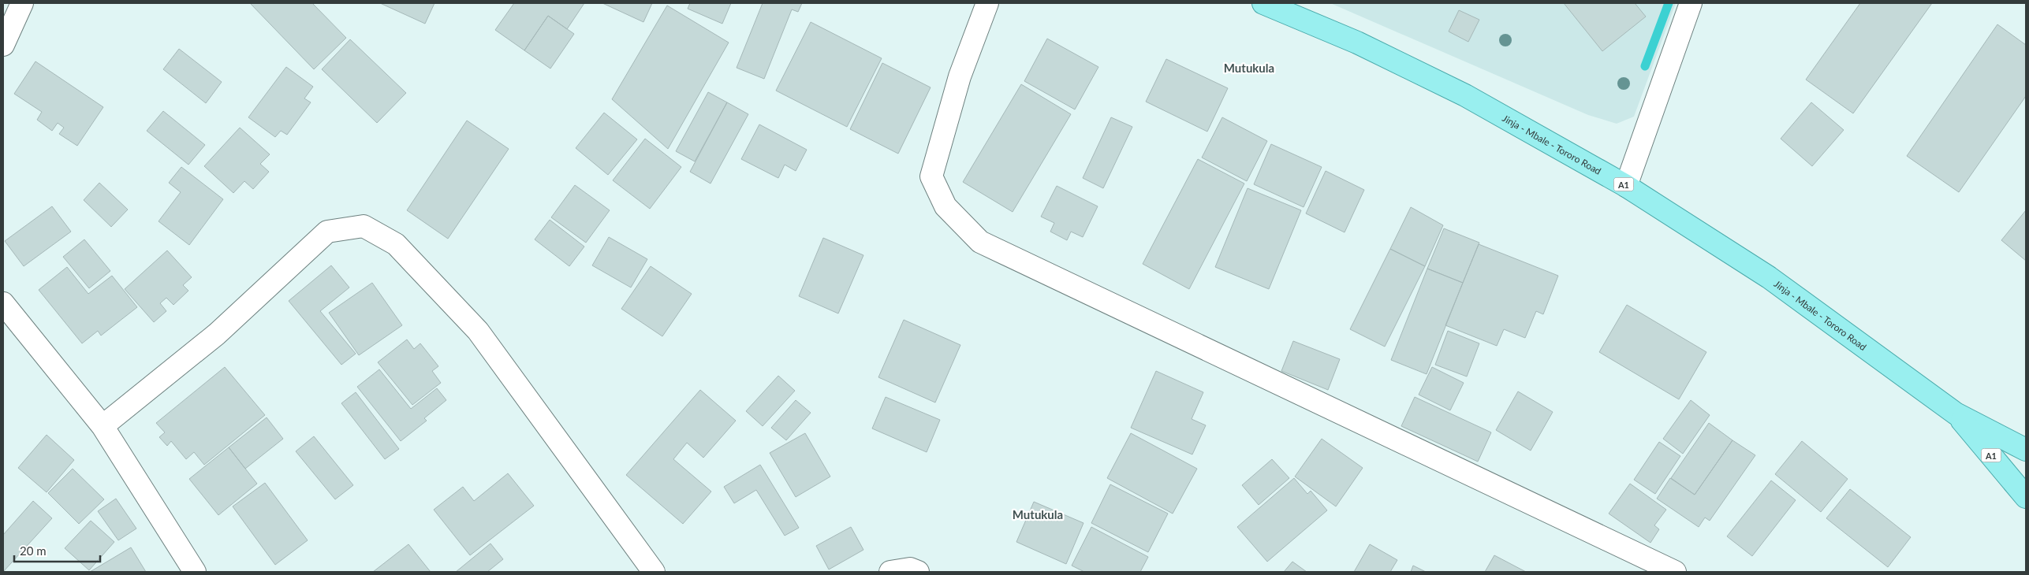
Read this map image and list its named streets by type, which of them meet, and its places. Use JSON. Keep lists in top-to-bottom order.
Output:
{
  "streets": {
    "main road": ["Jinja - Mbale - Tororo Road", "A1"]
  },
  "districts": ["Mutukula", "Mutukula"],
  "scale_bar": "20 m"
}
